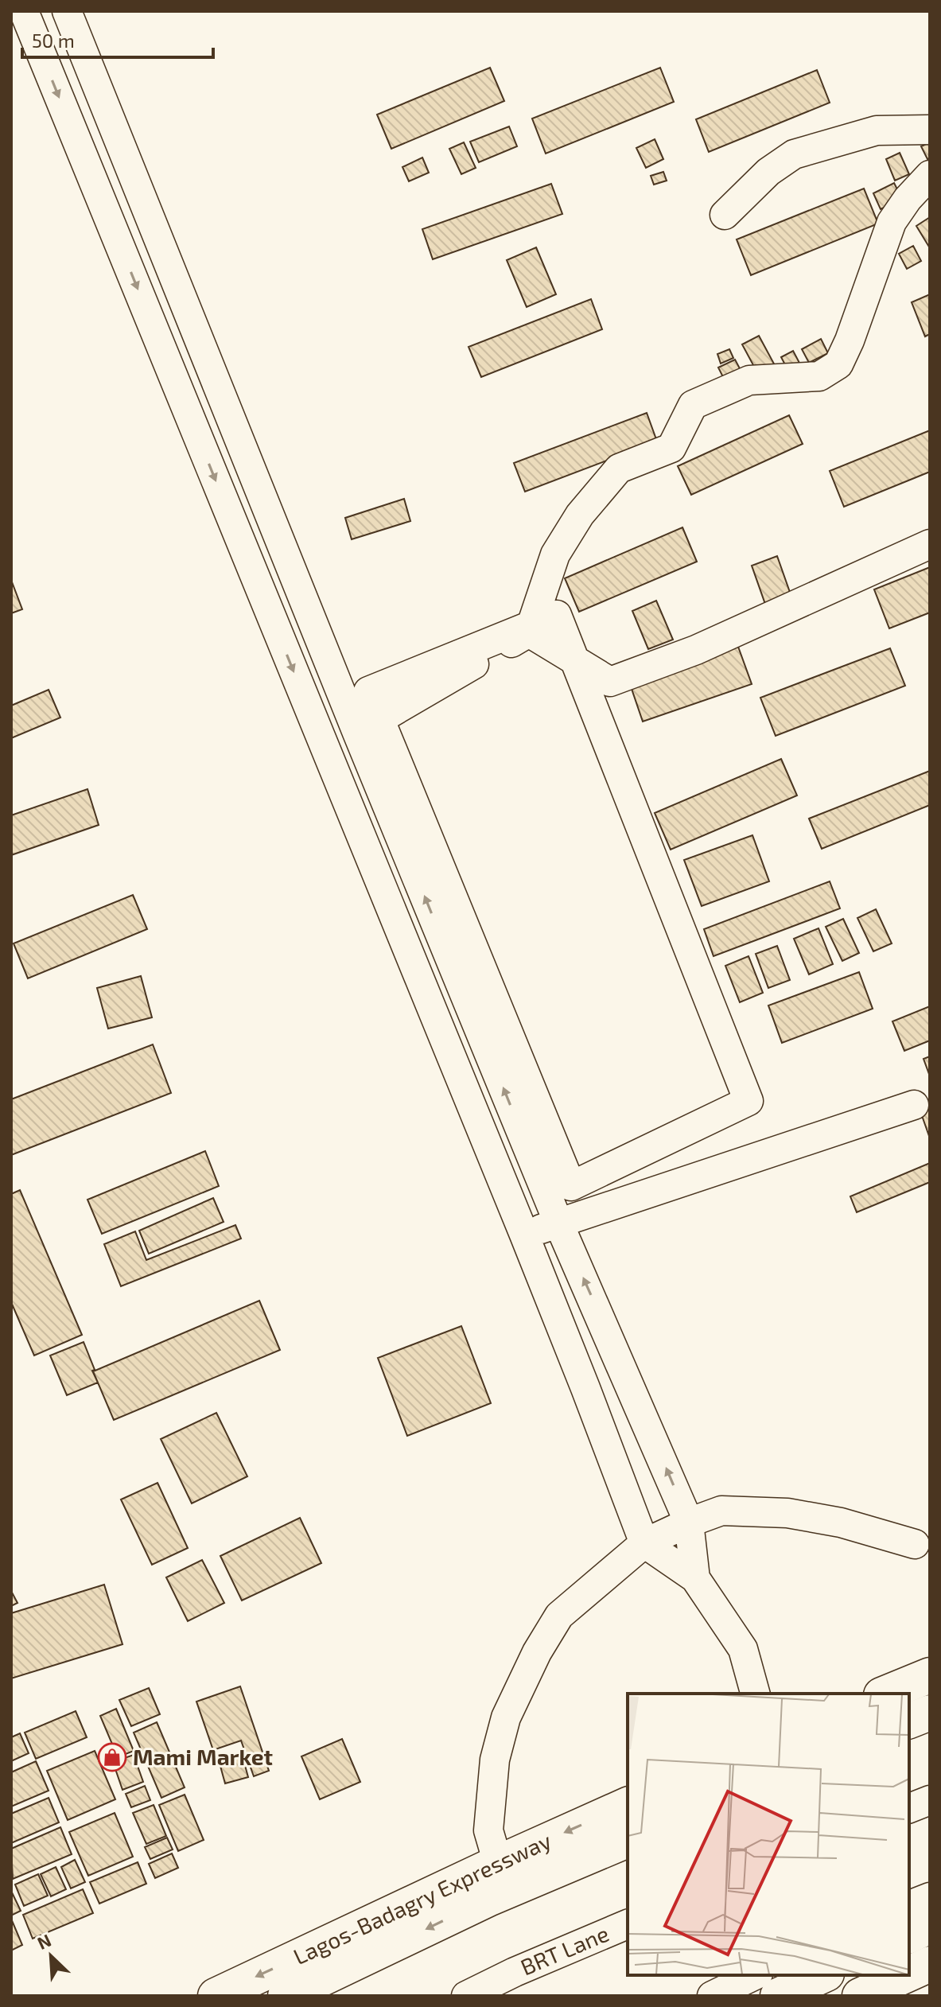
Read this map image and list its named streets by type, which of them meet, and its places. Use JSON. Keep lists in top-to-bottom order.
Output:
{
  "streets": {
    "main road": ["Lagos-Badagry Expressway"],
    "street": ["BRT Lane"]
  },
  "one_way": ["Lagos-Badagry Expressway"],
  "places": {
    "shop": ["Mami Market"]
  },
  "scale_bar": "50 m",
  "north": "top left"
}
